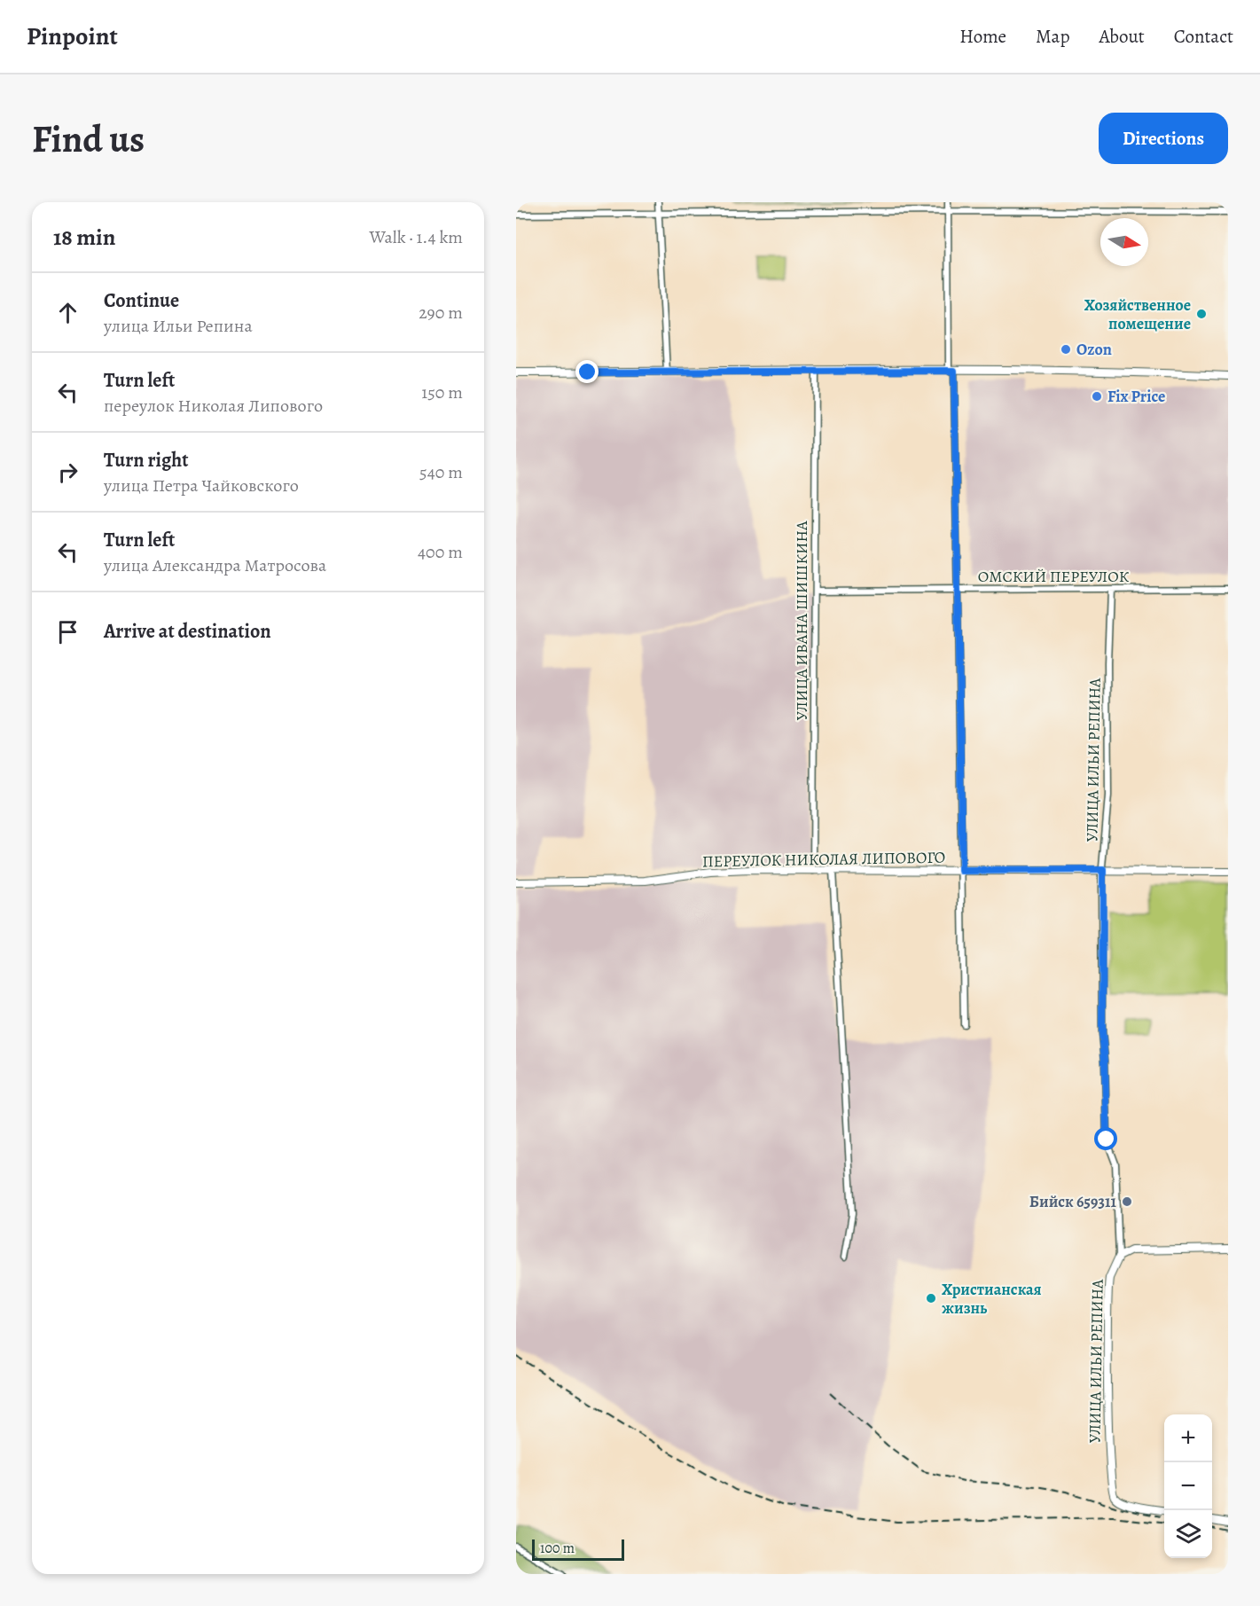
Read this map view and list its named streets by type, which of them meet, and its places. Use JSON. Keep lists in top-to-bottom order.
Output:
{
  "streets": {
    "street": [
      "ОМСКИЙ ПЕРЕУЛОК",
      "УЛИЦА ИВАНА ШИШКИНА",
      "УЛИЦА ИЛЬИ РЕПИНА",
      "ПЕРЕУЛОК НИКОЛАЯ ЛИПОВОГО"
    ]
  },
  "crossings": [
    ["ОМСКИЙ ПЕРЕУЛОК", "УЛИЦА ИВАНА ШИШКИНА"],
    ["ОМСКИЙ ПЕРЕУЛОК", "УЛИЦА ИЛЬИ РЕПИНА"],
    ["УЛИЦА ИВАНА ШИШКИНА", "ПЕРЕУЛОК НИКОЛАЯ ЛИПОВОГО"],
    ["УЛИЦА ИЛЬИ РЕПИНА", "ПЕРЕУЛОК НИКОЛАЯ ЛИПОВОГО"]
  ],
  "places": [
    "Хозяйственное помещение",
    "Ozon",
    "Fix Price",
    "Бийск 659311",
    "Христианская жизнь"
  ],
  "scale_bar": "100 m",
  "north": "right",
  "page": {
    "header": "Pinpoint",
    "nav": [
      "Home",
      "Map",
      "About",
      "Contact"
    ],
    "buttons": "Directions",
    "title": "Find us",
    "heading": ["18 min", "Walk · 1.4 km"],
    "list": [
      ["Continue", "улица Ильи Репина", "290 m"],
      ["Turn left", "переулок Николая Липового", "150 m"],
      ["Turn right", "улица Петра Чайковского", "540 m"],
      ["Turn left", "улица Александра Матросова", "400 m"],
      "Arrive at destination"
    ],
    "map_buttons": ["+", "−"],
    "scale": "100 m"
  }
}
